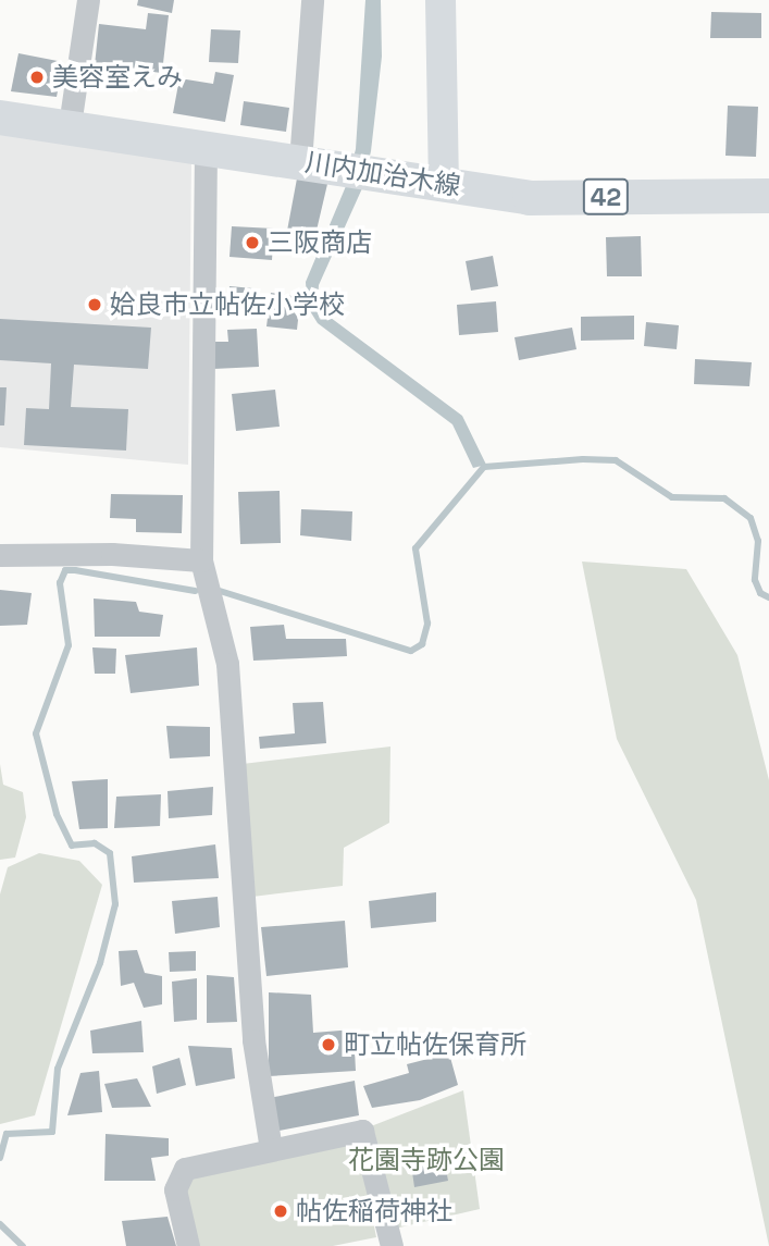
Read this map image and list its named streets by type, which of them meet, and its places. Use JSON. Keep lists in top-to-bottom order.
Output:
{
  "streets": {
    "main road": ["川内加治木線", "42"]
  },
  "parks": ["花園寺跡公園"],
  "places": [
    "美容室えみ",
    "三阪商店",
    "姶良市立帖佐小学校",
    "町立帖佐保育所",
    "帖佐稲荷神社"
  ]
}
